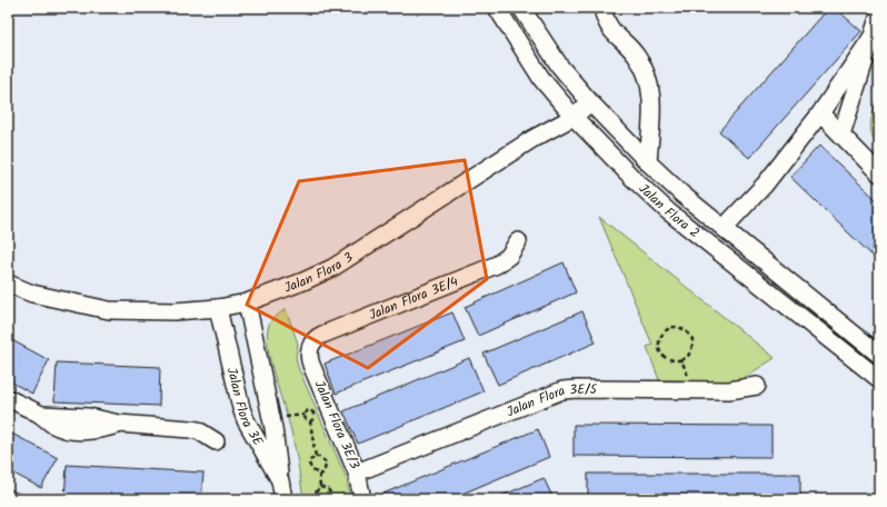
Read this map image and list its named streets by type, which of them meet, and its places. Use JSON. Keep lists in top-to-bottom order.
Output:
{
  "streets": {
    "street": [
      "Jalan Flora 2",
      "Jalan Flora 3",
      "Jalan Flora 3E/4",
      "Jalan Flora 3E/5",
      "Jalan Flora 3E",
      "Jalan Flora 3E/3"
    ]
  },
  "crossings": [
    ["Jalan Flora 2", "Jalan Flora 3"],
    ["Jalan Flora 3", "Jalan Flora 3E"],
    ["Jalan Flora 3E/4", "Jalan Flora 3E/3"],
    ["Jalan Flora 3E/5", "Jalan Flora 3E/3"]
  ]
}
